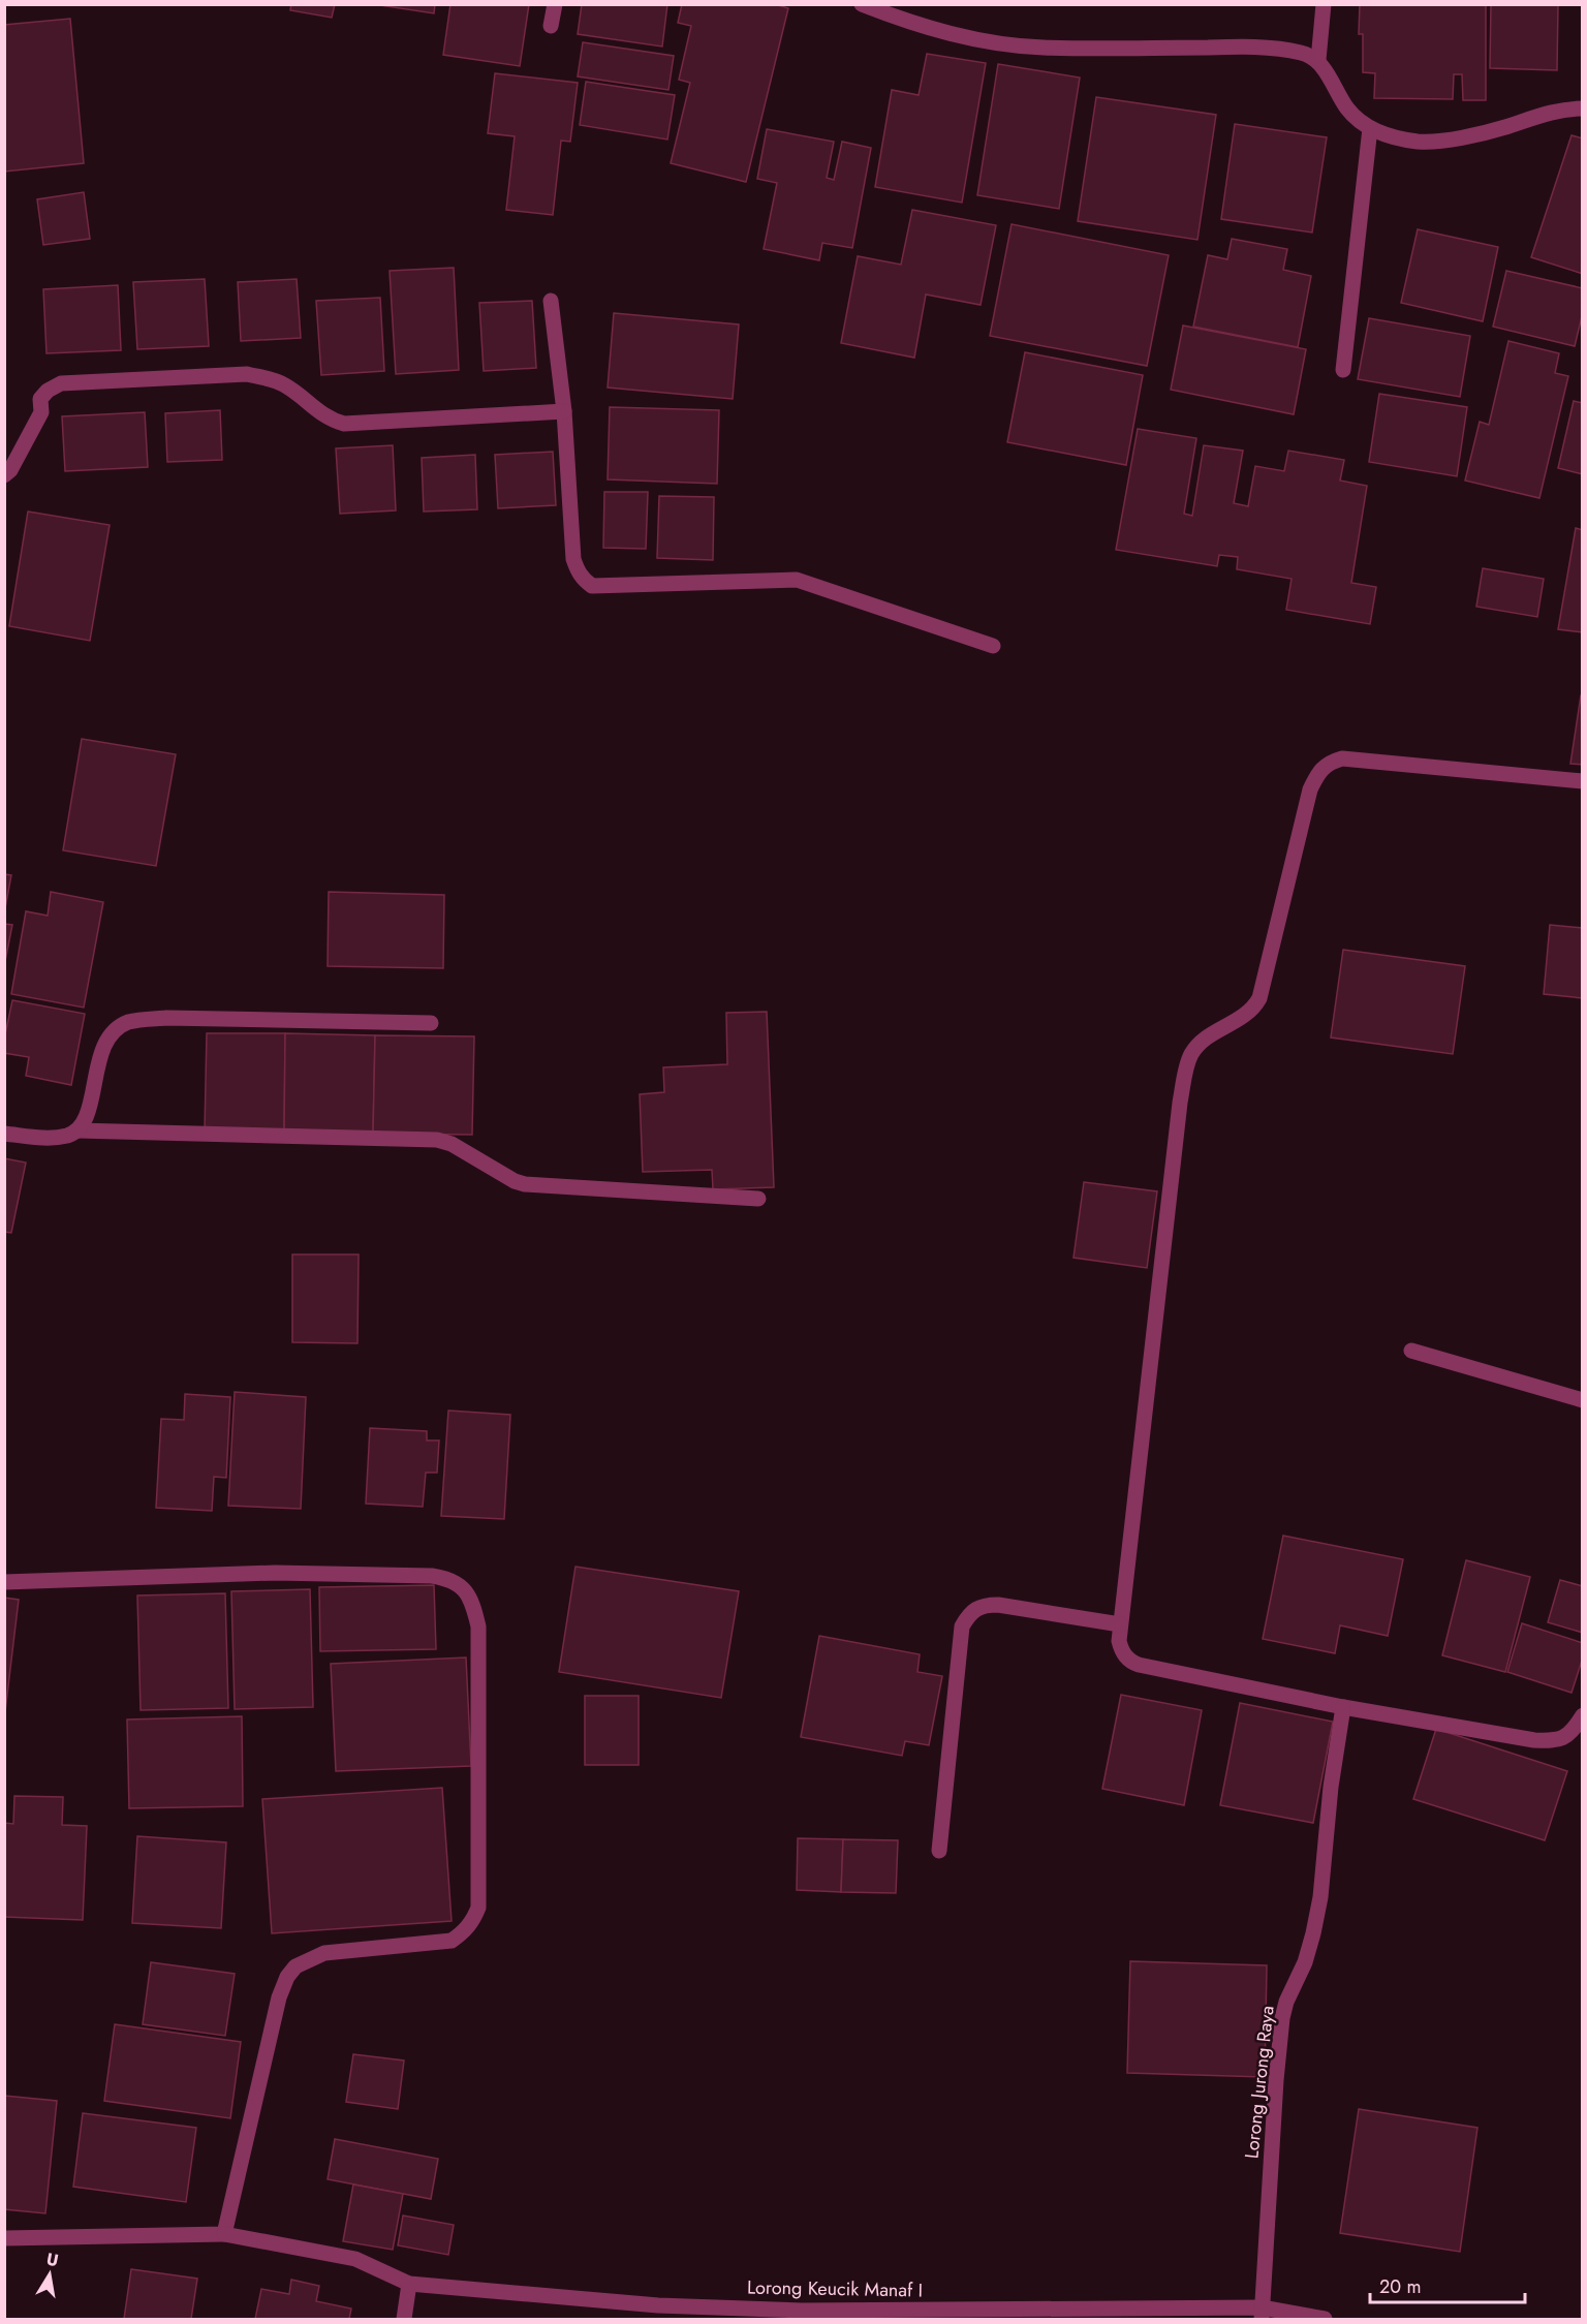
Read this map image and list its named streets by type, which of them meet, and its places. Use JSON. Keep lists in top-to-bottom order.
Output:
{
  "streets": {
    "street": ["Lorong Jurong Raya", "Lorong Keucik Manaf I"]
  },
  "crossings": [
    ["Lorong Jurong Raya", "Lorong Keucik Manaf I"]
  ],
  "scale_bar": "20 m",
  "north": "top"
}
